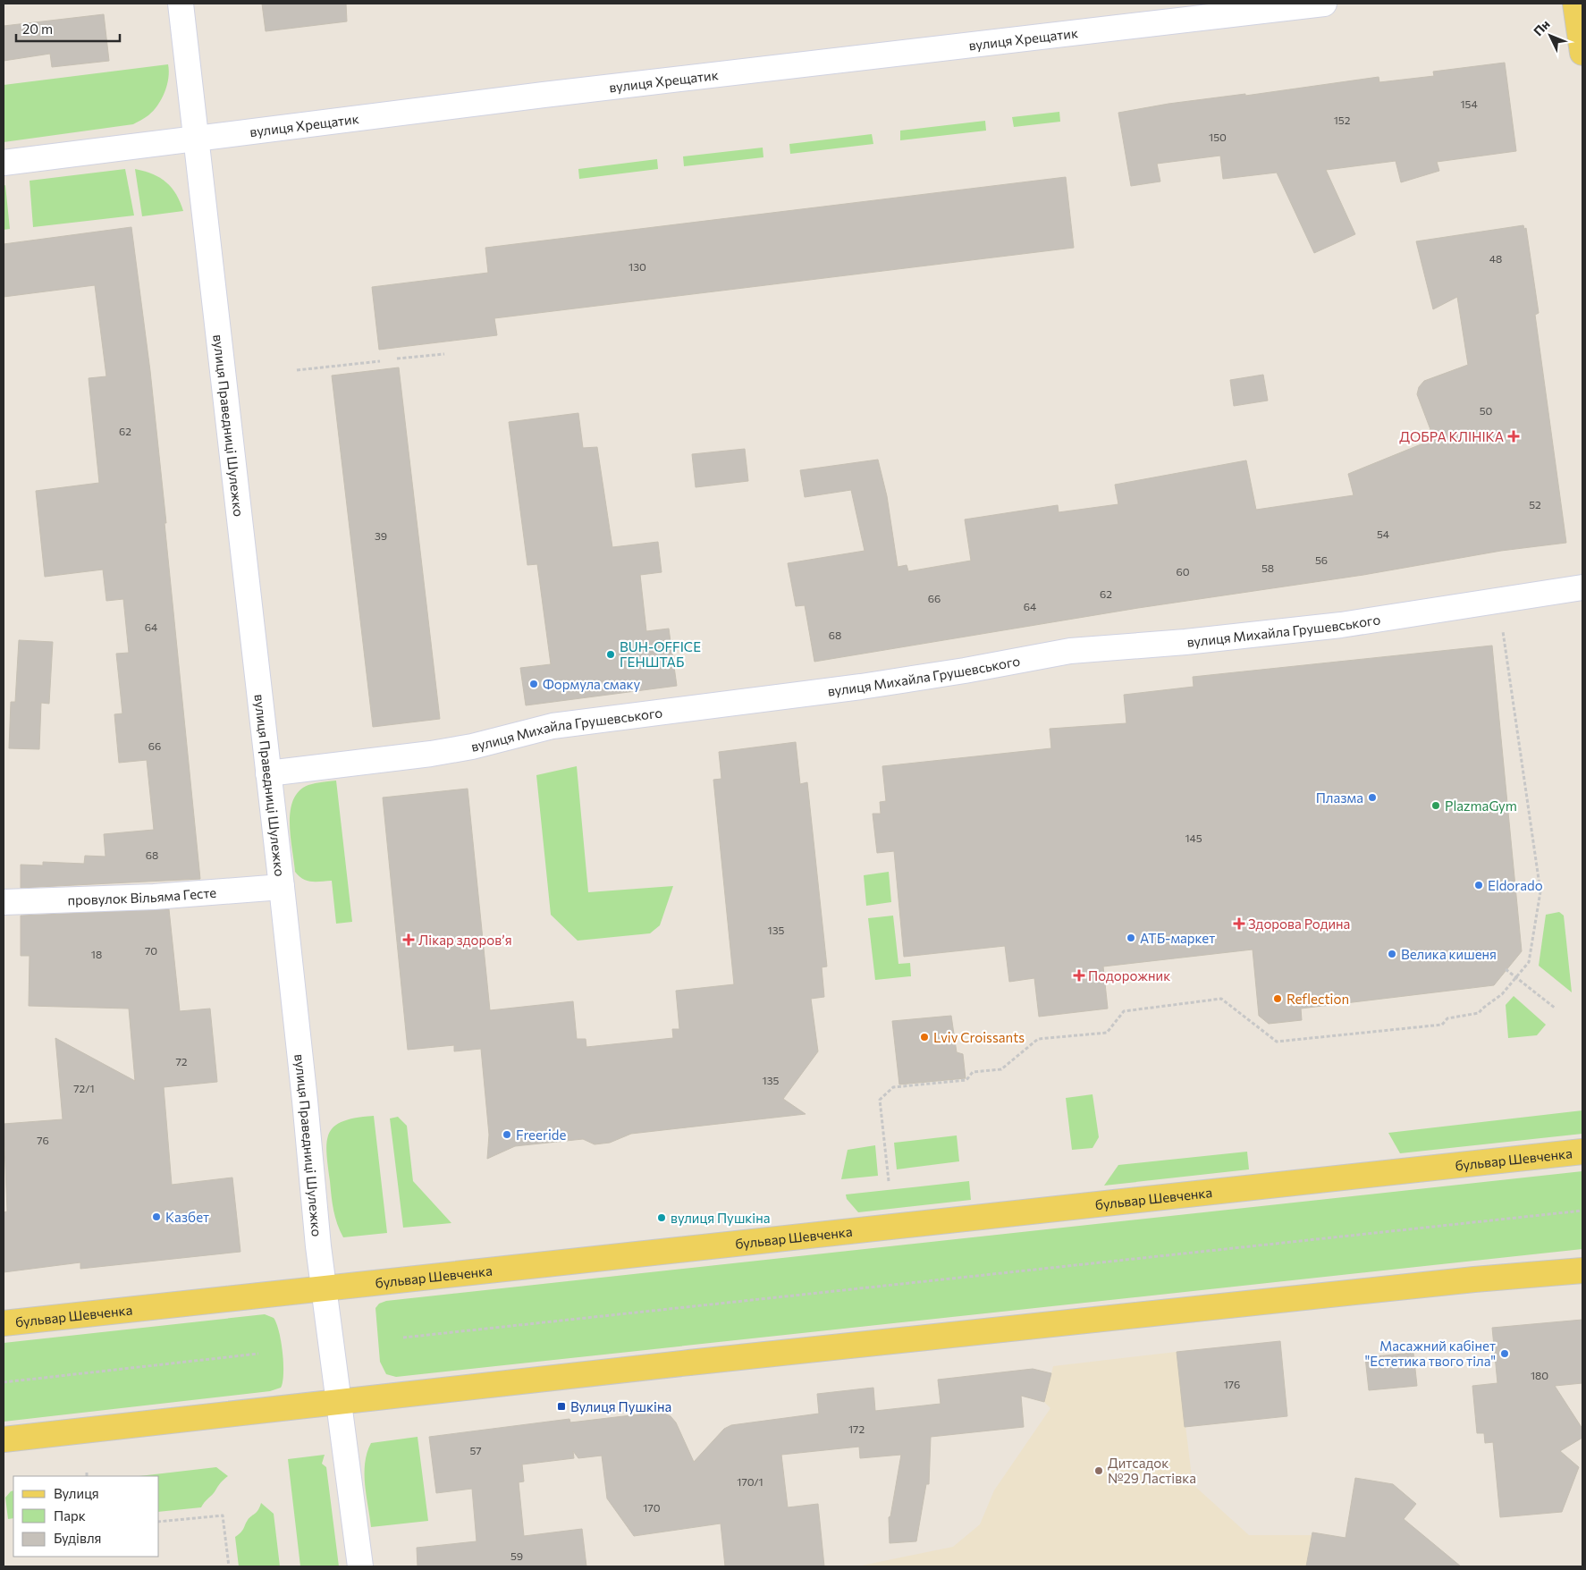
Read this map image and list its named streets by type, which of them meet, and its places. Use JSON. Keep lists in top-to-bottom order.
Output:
{
  "streets": {
    "main road": ["бульвар Шевченка"],
    "street": [
      "вулиця Хрещатик",
      "вулиця Праведниці Шулежко",
      "вулиця Михайла Грушевського",
      "провулок Вільяма Гесте"
    ]
  },
  "crossings": [
    ["вулиця Хрещатик", "вулиця Праведниці Шулежко"],
    ["вулиця Праведниці Шулежко", "вулиця Михайла Грушевського"],
    ["вулиця Праведниці Шулежко", "провулок Вільяма Гесте"],
    ["вулиця Праведниці Шулежко", "бульвар Шевченка"]
  ],
  "places": {
    "health": [
      "ДОБРА КЛІНІКА",
      "Здорова Родина",
      "Лікар здоровʼя",
      "Подорожник"
    ],
    "other": [
      "BUH-OFFICE ГЕНШТАБ",
      "Формула смаку",
      "Плазма",
      "PlazmaGym",
      "Eldorado",
      "АТБ-маркет",
      "Велика кишеня",
      "Reflection",
      "Lviv Croissants",
      "Freeride",
      "Казбет",
      "вулиця Пушкіна",
      "Масажний кабінет \"Естетика твого тіла\"",
      "Дитсадок №29 Ластівка"
    ],
    "transit": ["Вулиця Пушкіна"]
  },
  "house_numbers": [
    "154",
    "152",
    "150",
    "48",
    "130",
    "50",
    "62",
    "52",
    "54",
    "39",
    "56",
    "58",
    "60",
    "62",
    "66",
    "64",
    "64",
    "68",
    "66",
    "145",
    "68",
    "135",
    "70",
    "18",
    "72",
    "135",
    "72/1",
    "76",
    "180",
    "176",
    "172",
    "57",
    "170/1",
    "170",
    "59"
  ],
  "legend": ["Вулиця", "Парк", "Будівля"],
  "scale_bar": "20 m",
  "north": "top left"
}
